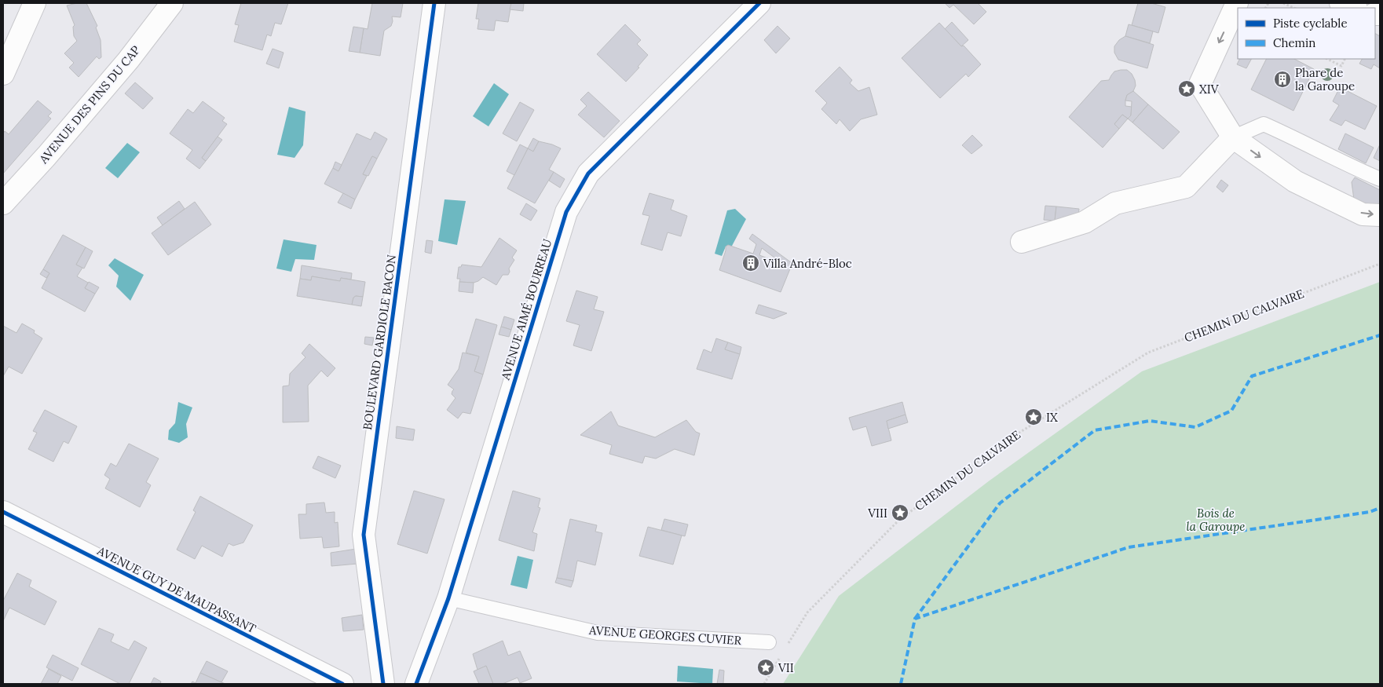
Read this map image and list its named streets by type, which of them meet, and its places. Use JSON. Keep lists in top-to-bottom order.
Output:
{
  "streets": {
    "street": [
      "AVENUE DES PINS DU CAP",
      "AVENUE AIMÉ BOURREAU",
      "BOULEVARD GARDIOLE BACON",
      "AVENUE GUY DE MAUPASSANT"
    ],
    "lane": ["AVENUE GEORGES CUVIER"],
    "path": ["CHEMIN DU CALVAIRE"]
  },
  "crossings": [
    ["AVENUE AIMÉ BOURREAU", "AVENUE GEORGES CUVIER"]
  ],
  "parks": ["Bois de la Garoupe"],
  "places": {
    "building": ["Phare de la Garoupe", "Villa André-Bloc"],
    "place": [
      "XIV",
      "IX",
      "VIII",
      "VII"
    ]
  },
  "legend": ["Piste cyclable", "Chemin"]
}
